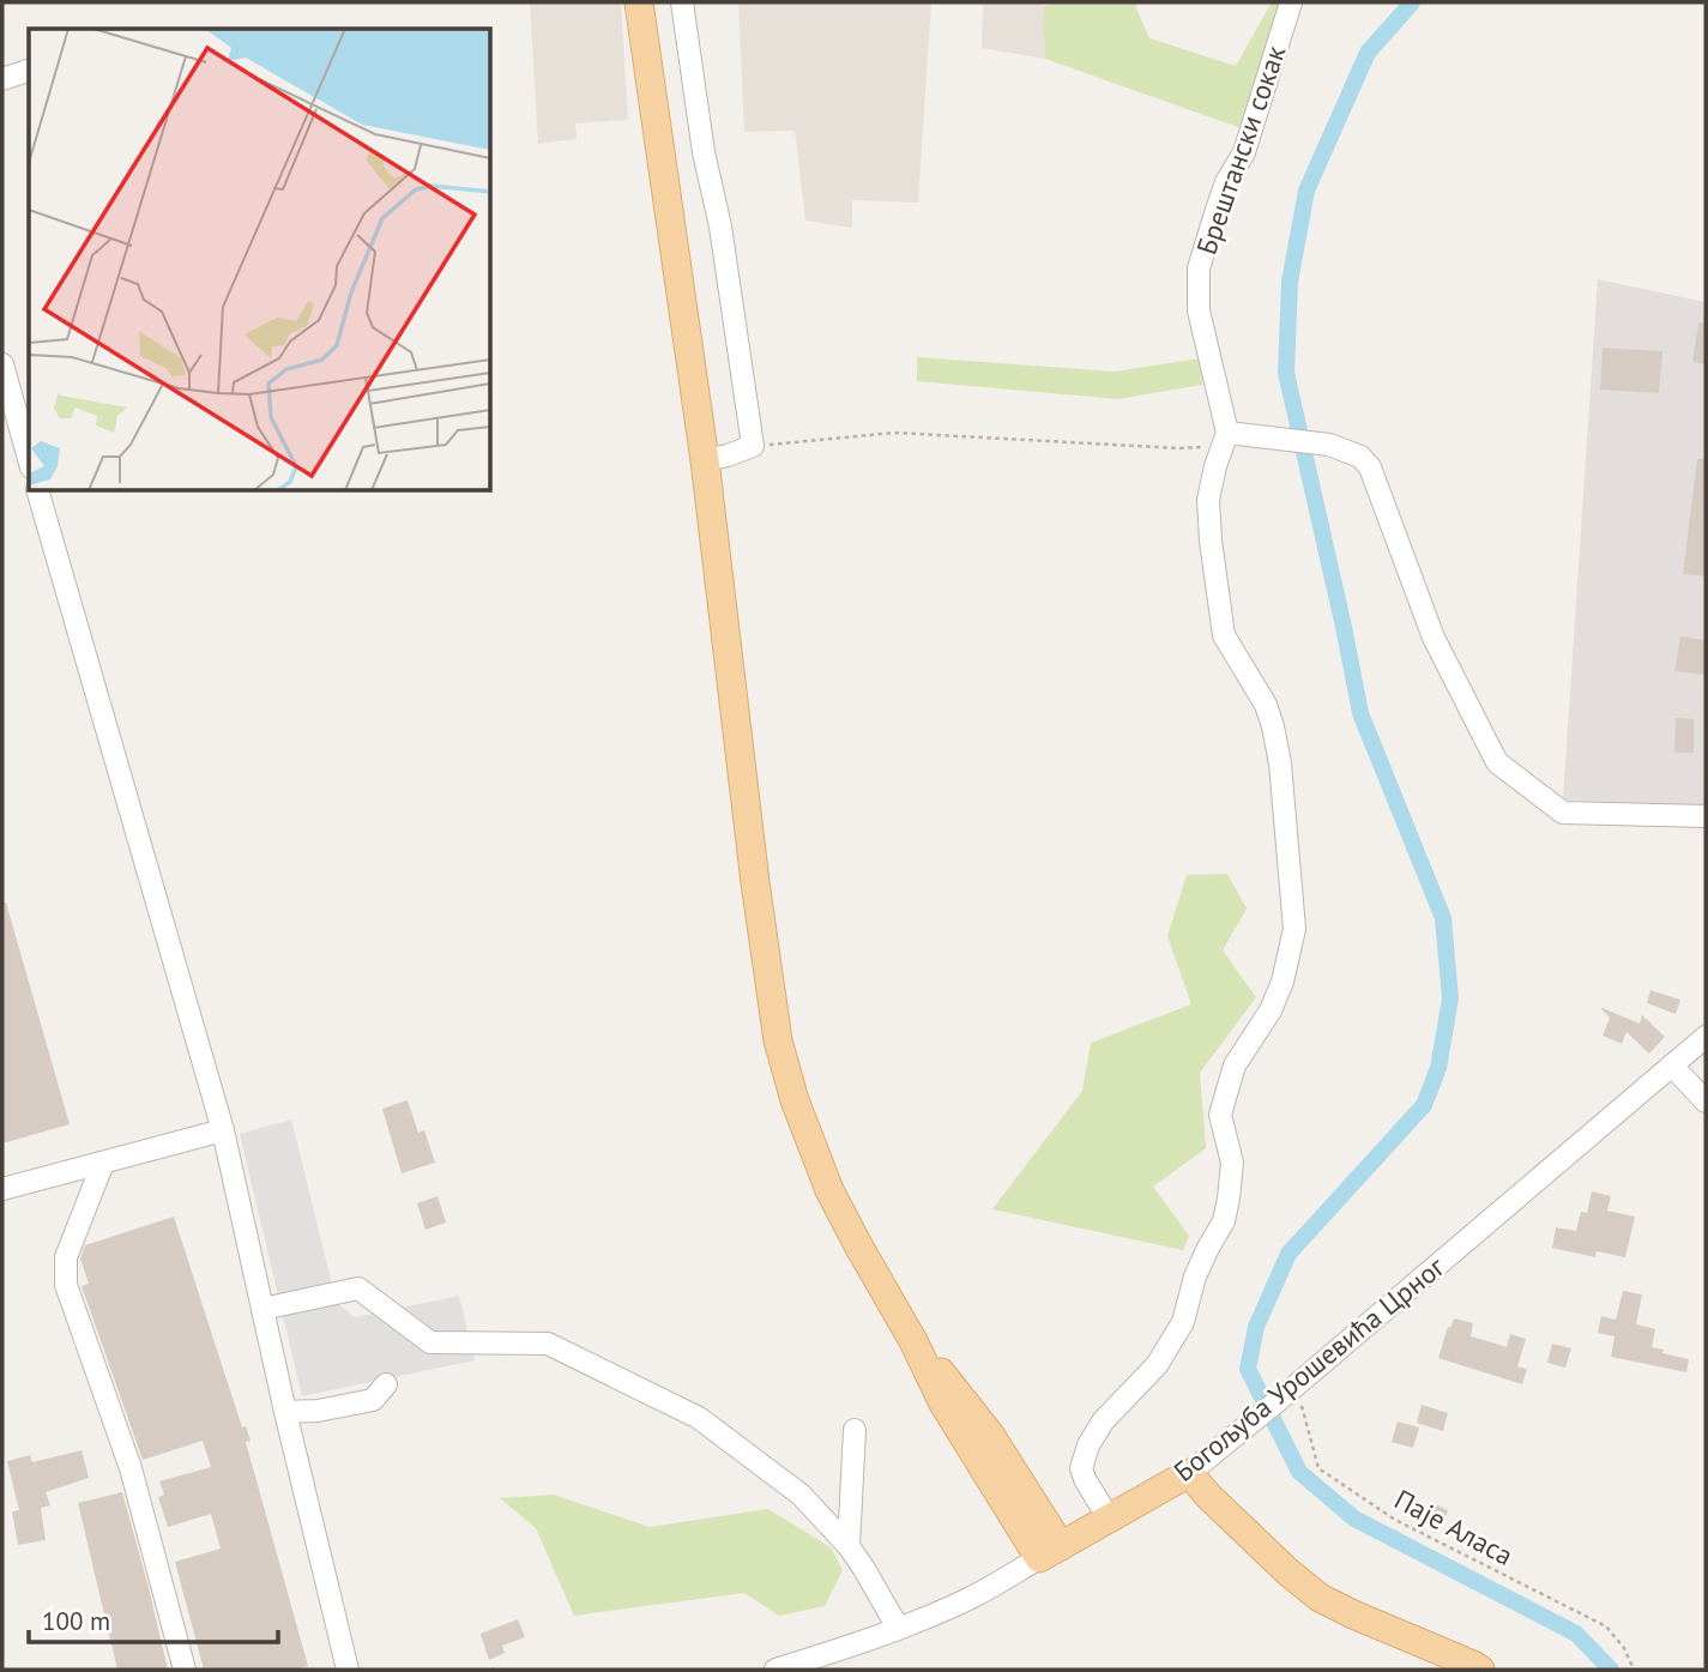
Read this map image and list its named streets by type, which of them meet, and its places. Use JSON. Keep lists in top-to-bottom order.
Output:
{
  "streets": {
    "main road": ["Богољуба Урошевића Црног"],
    "street": ["Брештански сокак"],
    "path": ["Паје Аласа"]
  },
  "crossings": [
    ["Богољуба Урошевића Црног", "Паје Аласа"]
  ],
  "scale_bar": "100 m"
}
